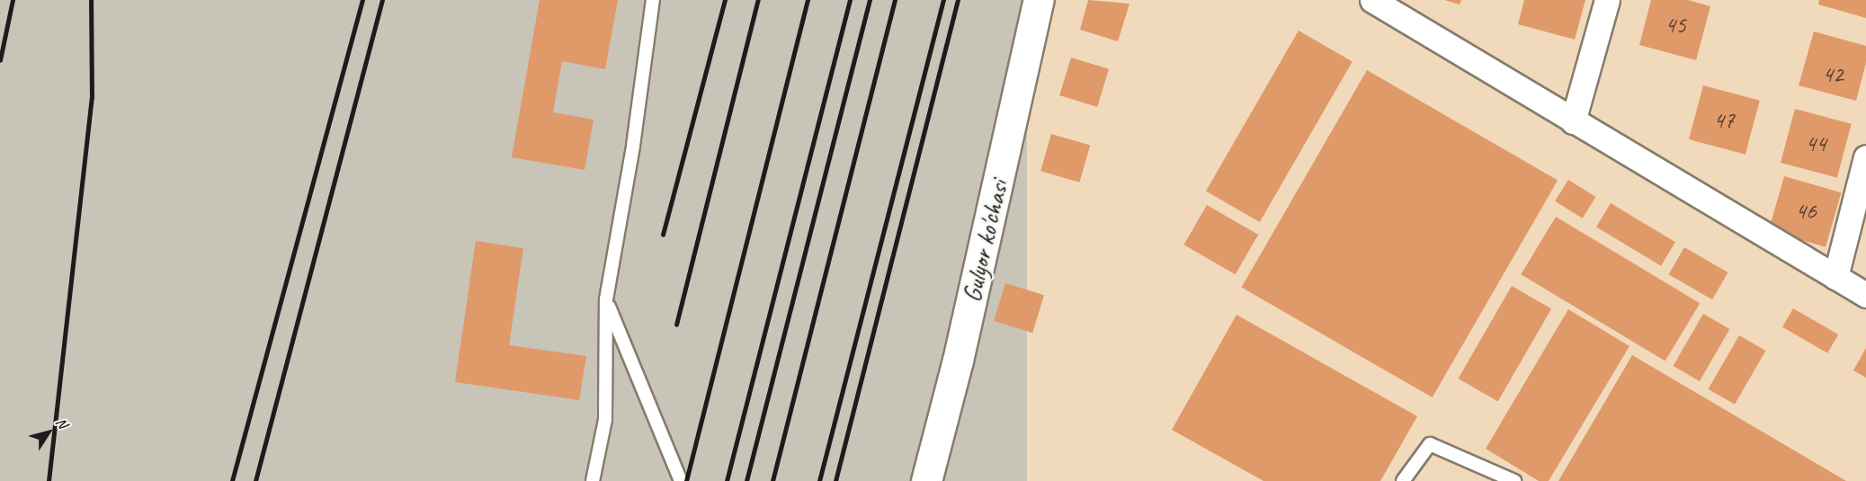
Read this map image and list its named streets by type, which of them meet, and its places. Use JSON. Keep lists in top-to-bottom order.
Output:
{
  "streets": {
    "street": ["Gulyor ko'chasi"]
  },
  "house_numbers": [
    "45",
    "42",
    "47",
    "44",
    "46"
  ],
  "north": "top right"
}
